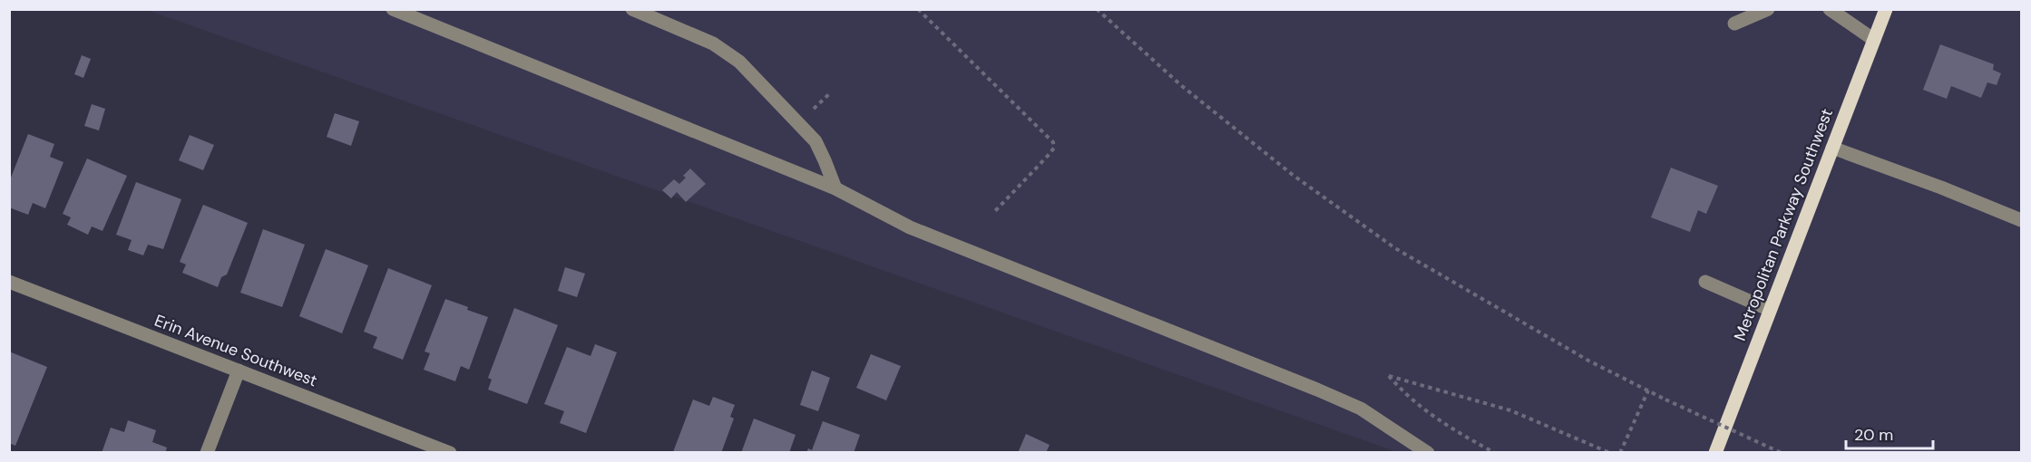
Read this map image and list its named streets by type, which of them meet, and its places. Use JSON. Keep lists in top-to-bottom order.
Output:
{
  "streets": {
    "main road": ["Metropolitan Parkway Southwest"],
    "street": ["Erin Avenue Southwest"]
  },
  "scale_bar": "20 m"
}
